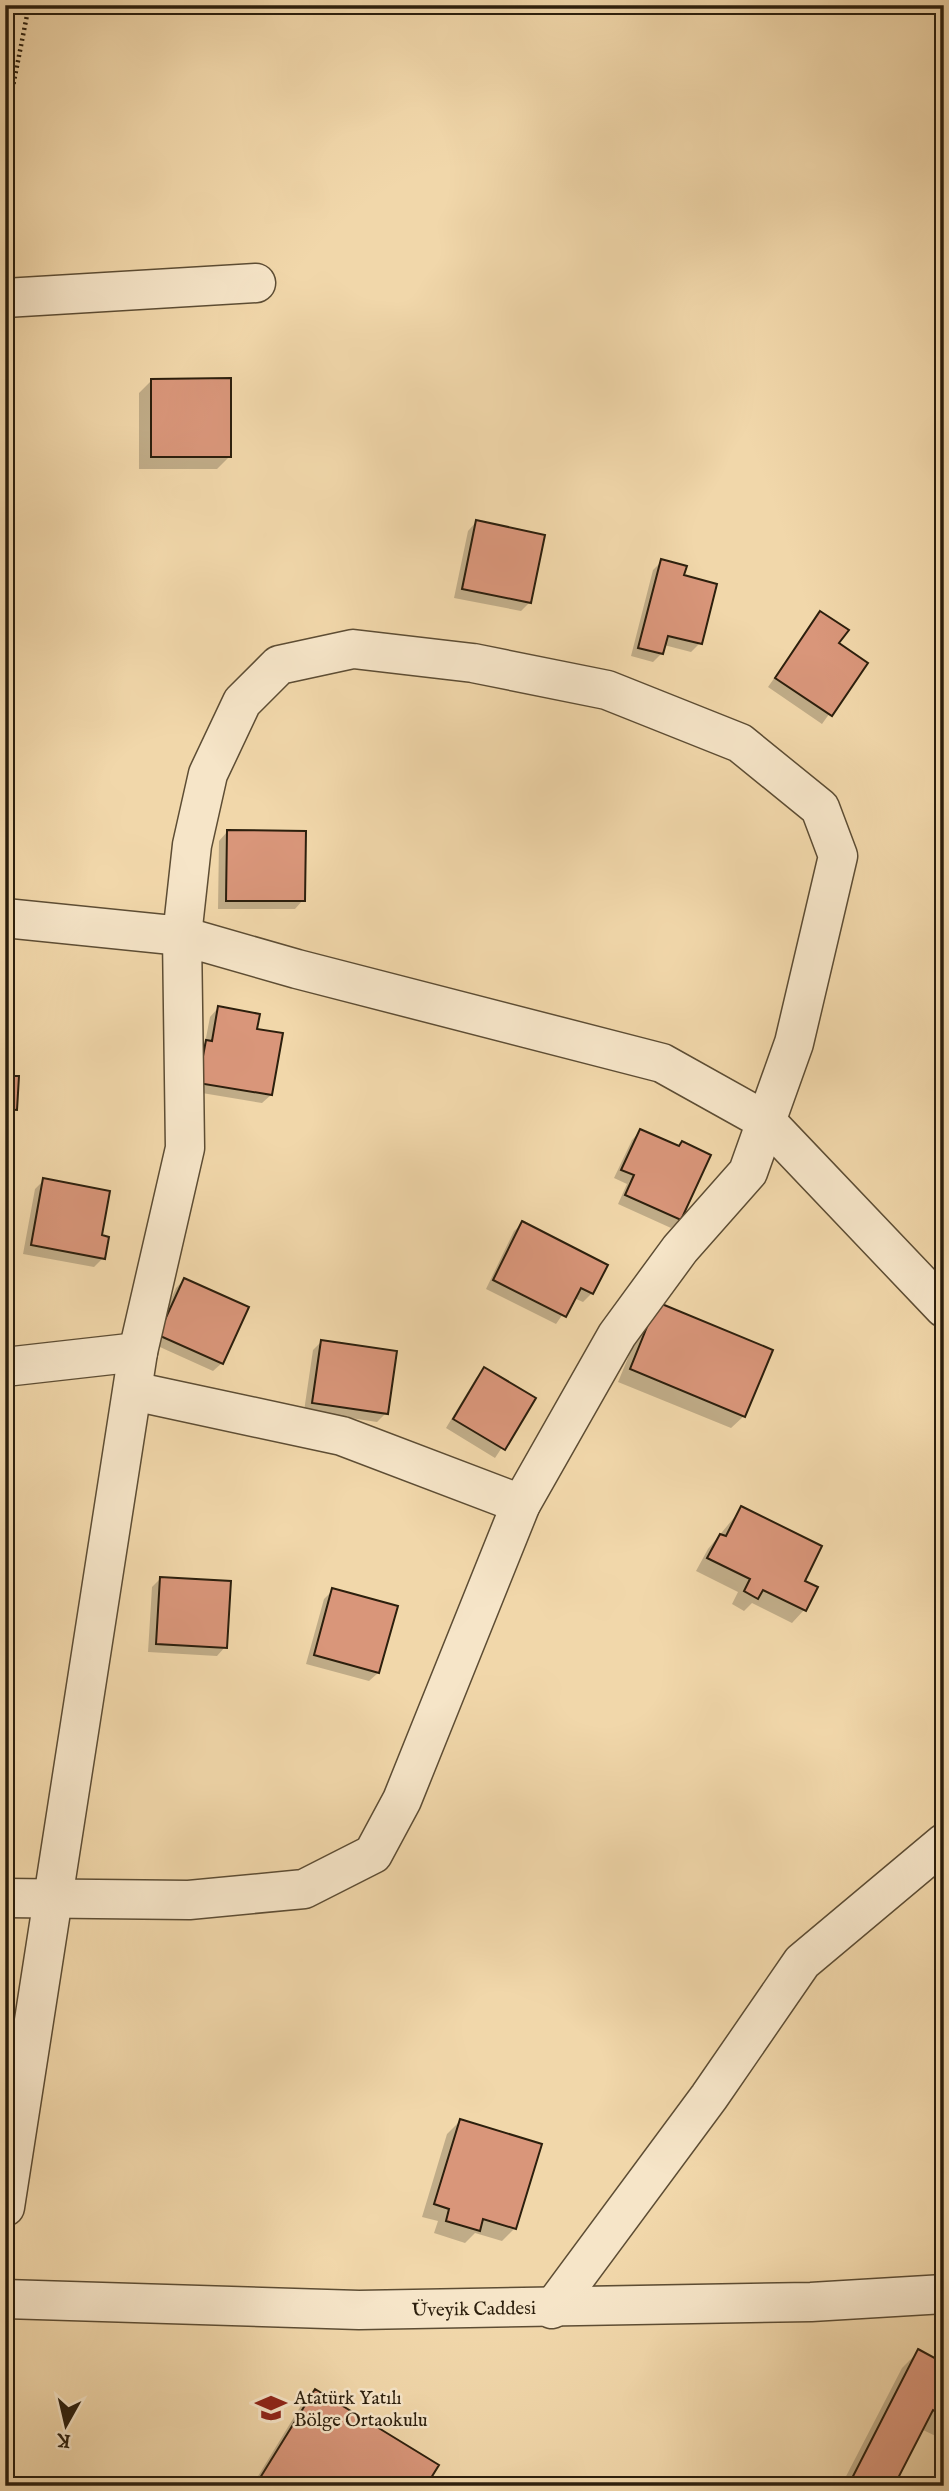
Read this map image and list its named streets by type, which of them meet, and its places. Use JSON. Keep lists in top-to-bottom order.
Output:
{
  "streets": {
    "street": ["Üveyik Caddesi"]
  },
  "places": {
    "school or university": ["Atatürk Yatılı Bölge Ortaokulu"]
  },
  "north": "bottom"
}
